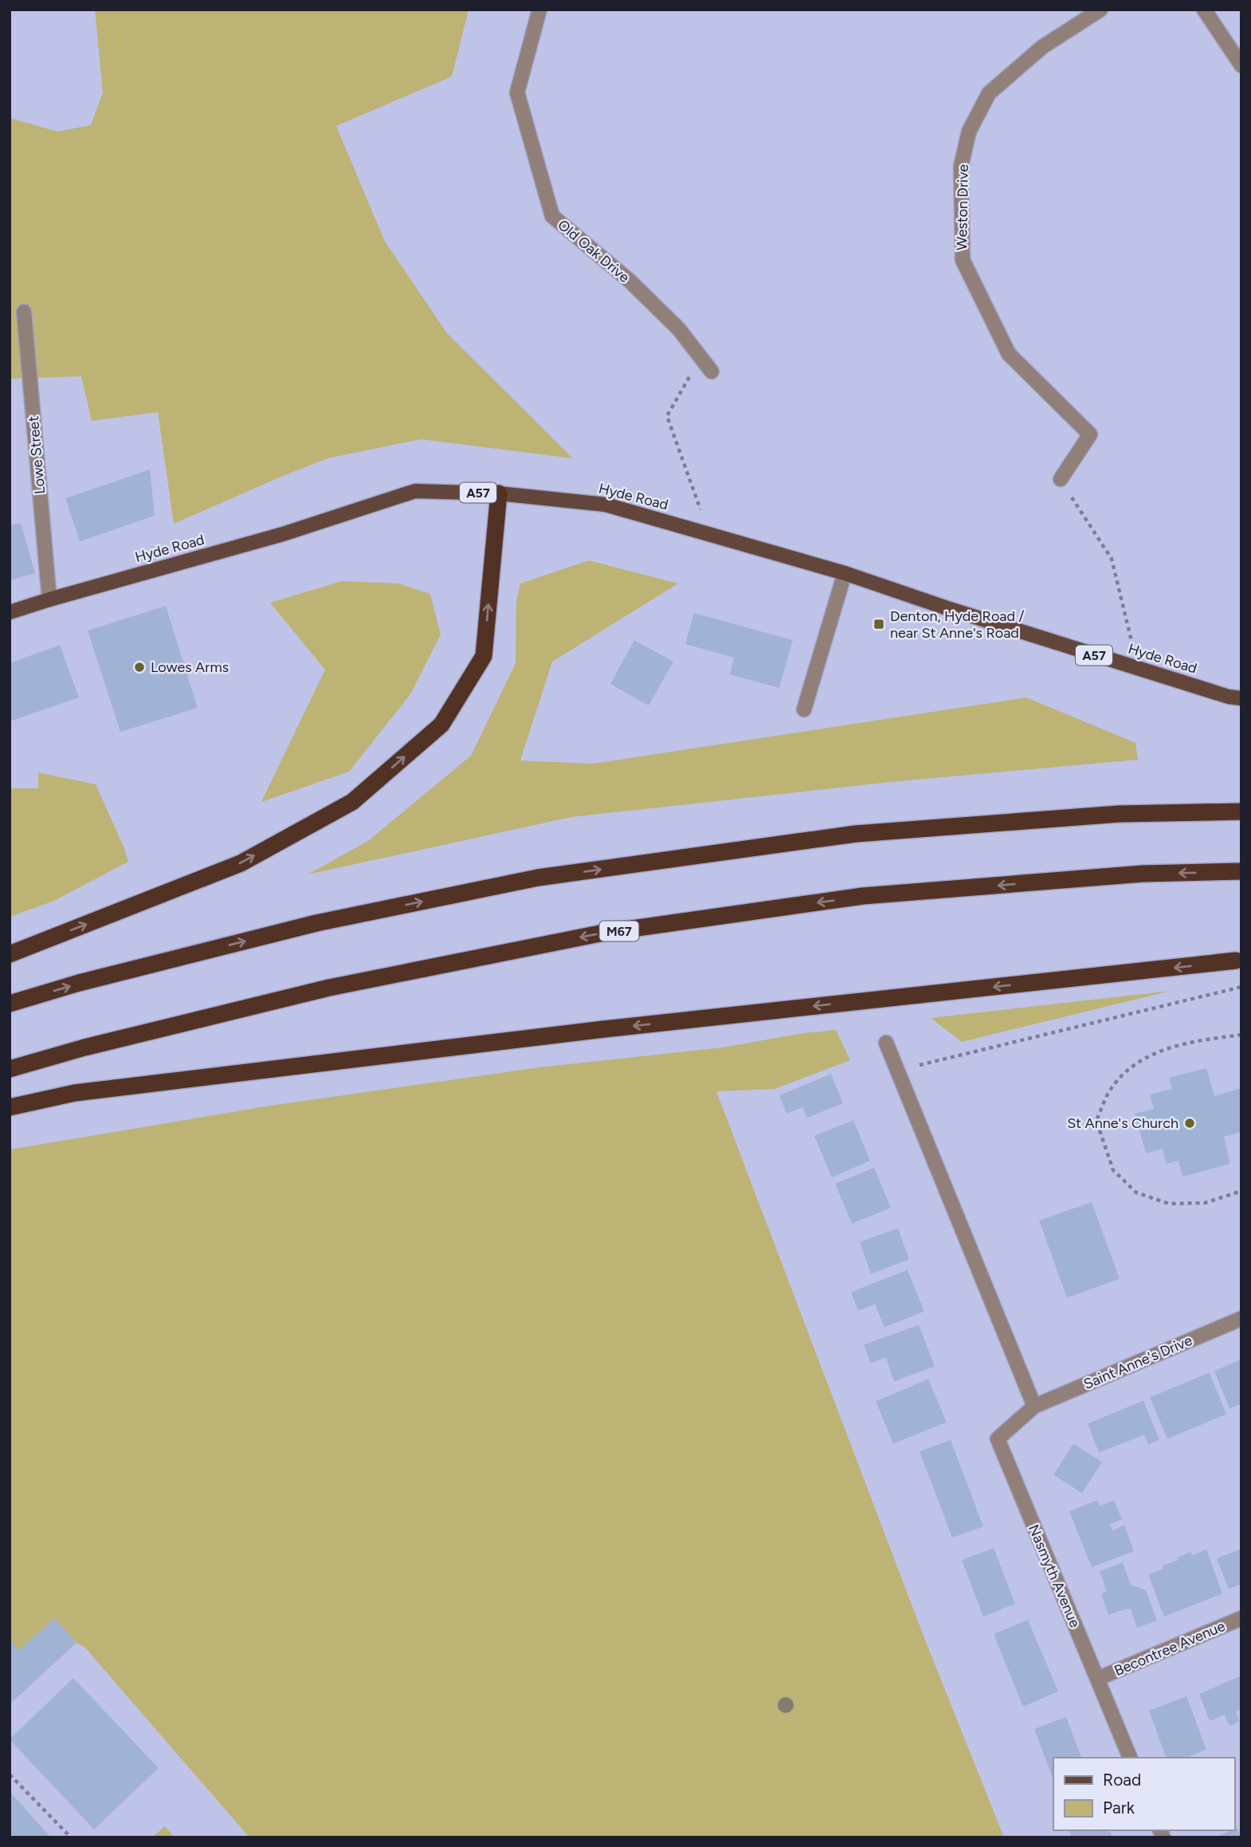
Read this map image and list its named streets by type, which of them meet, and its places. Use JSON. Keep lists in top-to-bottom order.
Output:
{
  "streets": {
    "highway": ["M67"],
    "main road": ["A57", "Hyde Road"],
    "street": [
      "Weston Drive",
      "Old Oak Drive",
      "Lowe Street",
      "Saint Anne's Drive",
      "Nasmyth Avenue",
      "Becontree Avenue"
    ]
  },
  "crossings": [
    ["Lowe Street", "Hyde Road"],
    ["Saint Anne's Drive", "Nasmyth Avenue"],
    ["Nasmyth Avenue", "Becontree Avenue"]
  ],
  "places": {
    "transit": ["Denton, Hyde Road / near St Anne's Road"],
    "other": ["Lowes Arms", "St Anne's Church"]
  },
  "legend": ["Road", "Park"]
}
